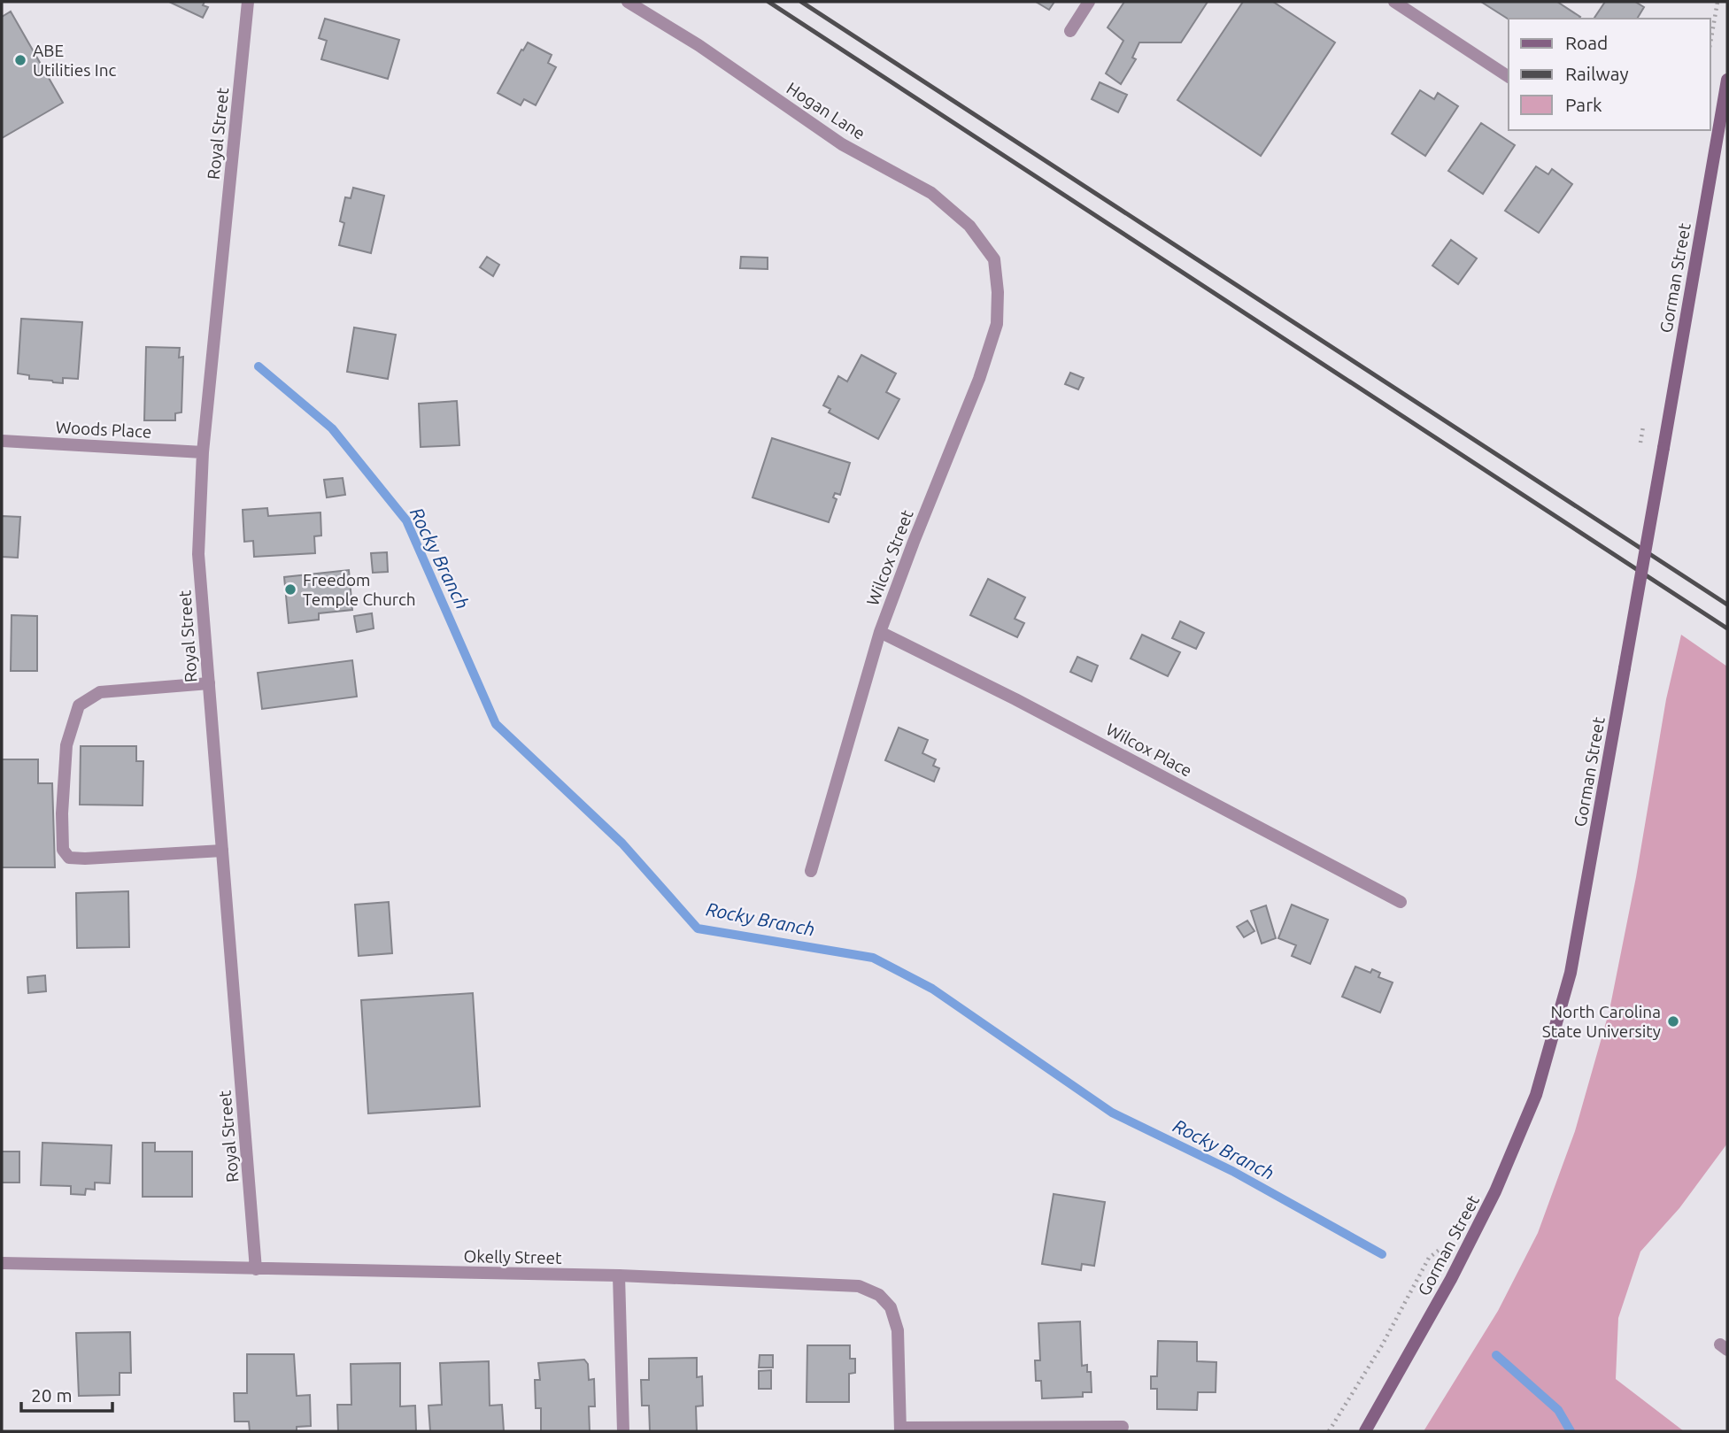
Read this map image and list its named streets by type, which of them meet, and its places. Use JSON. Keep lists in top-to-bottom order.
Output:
{
  "streets": {
    "main road": ["Gorman Street"],
    "street": [
      "Hogan Lane",
      "Royal Street",
      "Woods Place",
      "Wilcox Street",
      "Wilcox Place",
      "Okelly Street"
    ]
  },
  "crossings": [
    ["Hogan Lane", "Wilcox Street"],
    ["Royal Street", "Woods Place"],
    ["Royal Street", "Okelly Street"],
    ["Wilcox Street", "Wilcox Place"]
  ],
  "water": ["Rocky Branch"],
  "places": ["ABE Utilities Inc", "Freedom Temple Church", "North Carolina State University"],
  "legend": ["Road", "Railway", "Park"],
  "scale_bar": "20 m"
}
